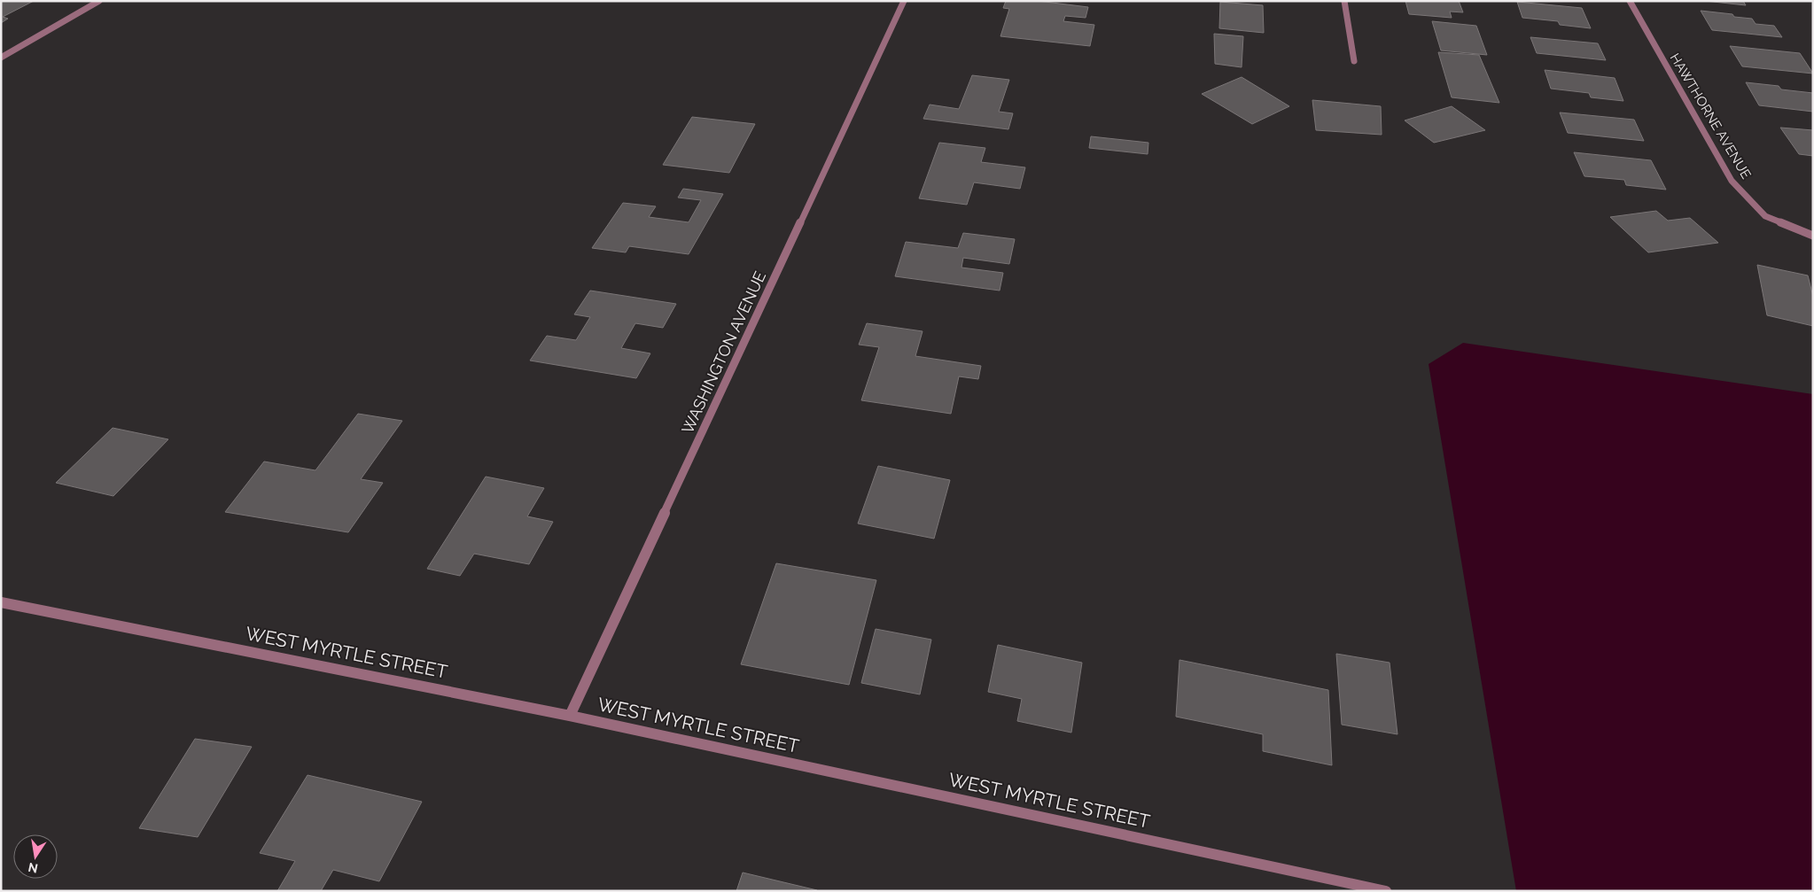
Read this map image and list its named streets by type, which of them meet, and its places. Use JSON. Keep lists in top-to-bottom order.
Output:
{
  "streets": {
    "street": ["HAWTHORNE AVENUE", "WASHINGTON AVENUE", "WEST MYRTLE STREET"]
  },
  "crossings": [
    ["WASHINGTON AVENUE", "WEST MYRTLE STREET"]
  ],
  "north": "bottom"
}
